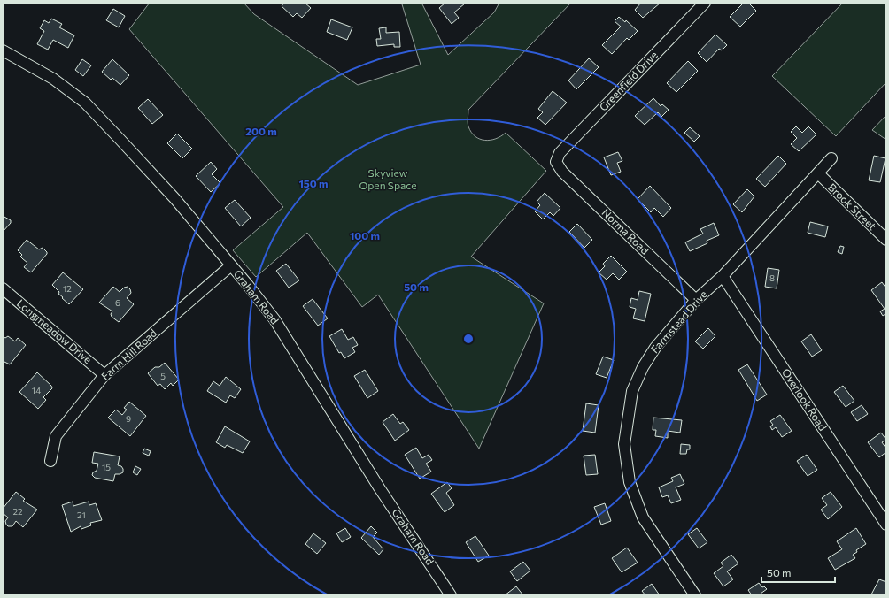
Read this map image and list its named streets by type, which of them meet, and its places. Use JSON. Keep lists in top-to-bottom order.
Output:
{
  "streets": {
    "street": [
      "Greenfield Drive",
      "Brook Street",
      "Norma Road",
      "Graham Road",
      "Farmstead Drive",
      "Longmeadow Drive",
      "Farm Hill Road",
      "Overlook Road"
    ]
  },
  "crossings": [
    ["Greenfield Drive", "Norma Road"],
    ["Brook Street", "Farmstead Drive"],
    ["Norma Road", "Farmstead Drive"],
    ["Graham Road", "Farm Hill Road"],
    ["Farmstead Drive", "Overlook Road"],
    ["Longmeadow Drive", "Farm Hill Road"]
  ],
  "parks": ["Skyview Open Space"],
  "house_numbers": [
    "8",
    "12",
    "6",
    "5",
    "14",
    "9",
    "15",
    "22",
    "21"
  ],
  "scale_bar": "50 m",
  "rings": [
    "200 m",
    "150 m",
    "100 m",
    "50 m"
  ]
}
